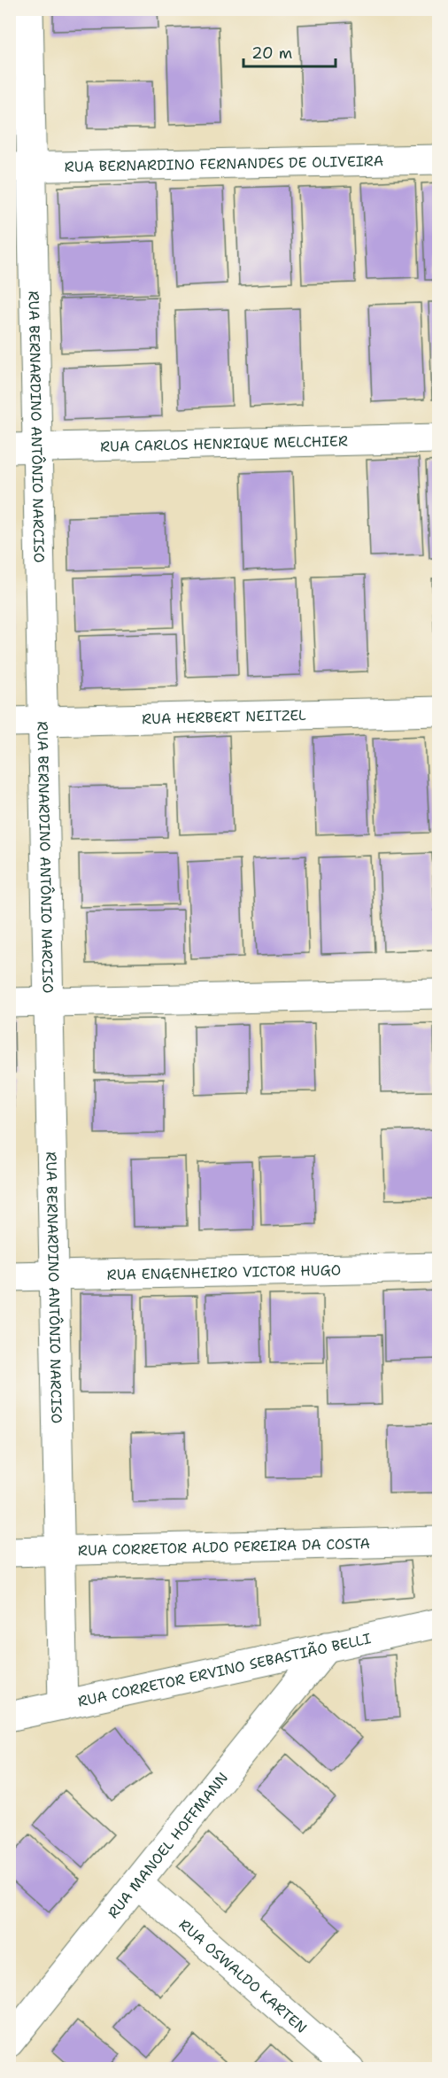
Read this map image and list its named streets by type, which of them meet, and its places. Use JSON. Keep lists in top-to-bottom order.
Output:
{
  "streets": {
    "street": [
      "RUA BERNARDINO FERNANDES DE OLIVEIRA",
      "RUA BERNARDINO ANTÔNIO NARCISO",
      "RUA CARLOS HENRIQUE MELCHIER",
      "RUA HERBERT NEITZEL",
      "RUA ENGENHEIRO VICTOR HUGO",
      "RUA CORRETOR ALDO PEREIRA DA COSTA",
      "RUA CORRETOR ERVINO SEBASTIÃO BELLI",
      "RUA MANOEL HOFFMANN",
      "RUA OSWALDO KARTEN"
    ]
  },
  "crossings": [
    ["RUA BERNARDINO FERNANDES DE OLIVEIRA", "RUA BERNARDINO ANTÔNIO NARCISO"],
    ["RUA BERNARDINO ANTÔNIO NARCISO", "RUA CARLOS HENRIQUE MELCHIER"],
    ["RUA BERNARDINO ANTÔNIO NARCISO", "RUA HERBERT NEITZEL"],
    ["RUA BERNARDINO ANTÔNIO NARCISO", "RUA ENGENHEIRO VICTOR HUGO"],
    ["RUA BERNARDINO ANTÔNIO NARCISO", "RUA CORRETOR ALDO PEREIRA DA COSTA"],
    ["RUA BERNARDINO ANTÔNIO NARCISO", "RUA CORRETOR ERVINO SEBASTIÃO BELLI"],
    ["RUA CORRETOR ERVINO SEBASTIÃO BELLI", "RUA MANOEL HOFFMANN"],
    ["RUA MANOEL HOFFMANN", "RUA OSWALDO KARTEN"]
  ],
  "scale_bar": "20 m"
}
